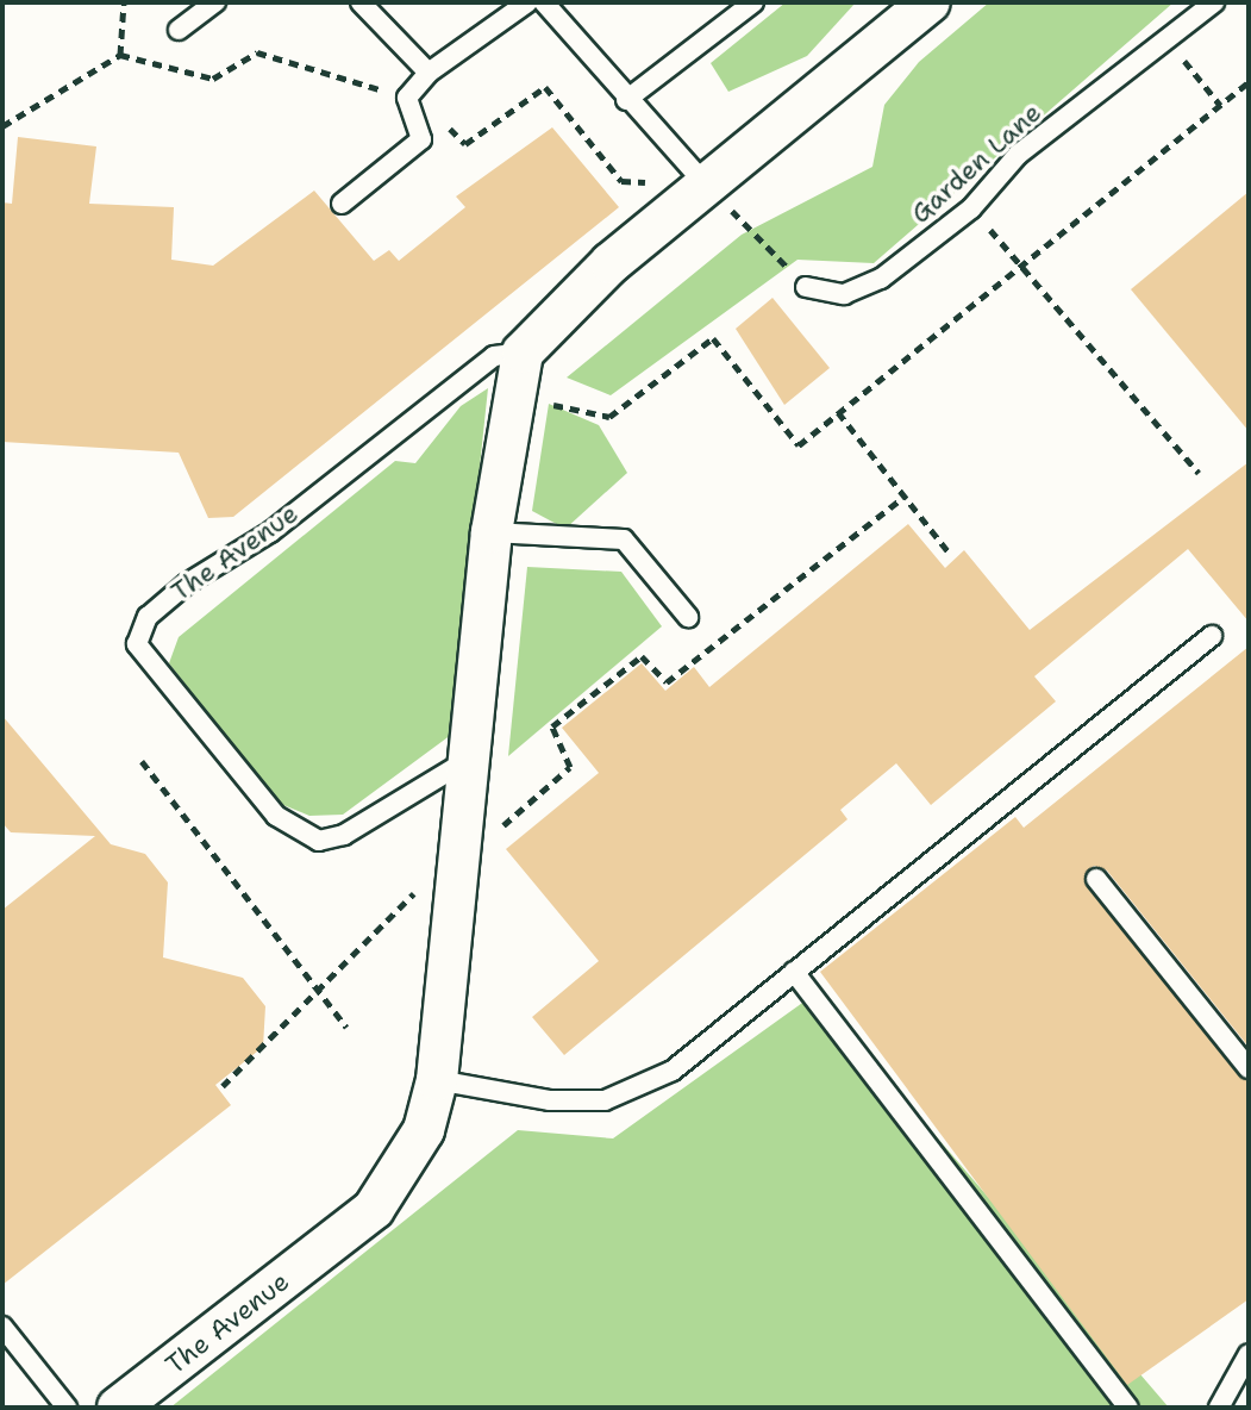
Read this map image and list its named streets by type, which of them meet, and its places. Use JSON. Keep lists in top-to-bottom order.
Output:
{
  "streets": {
    "street": ["The Avenue"],
    "lane": ["Garden Lane"]
  }
}
